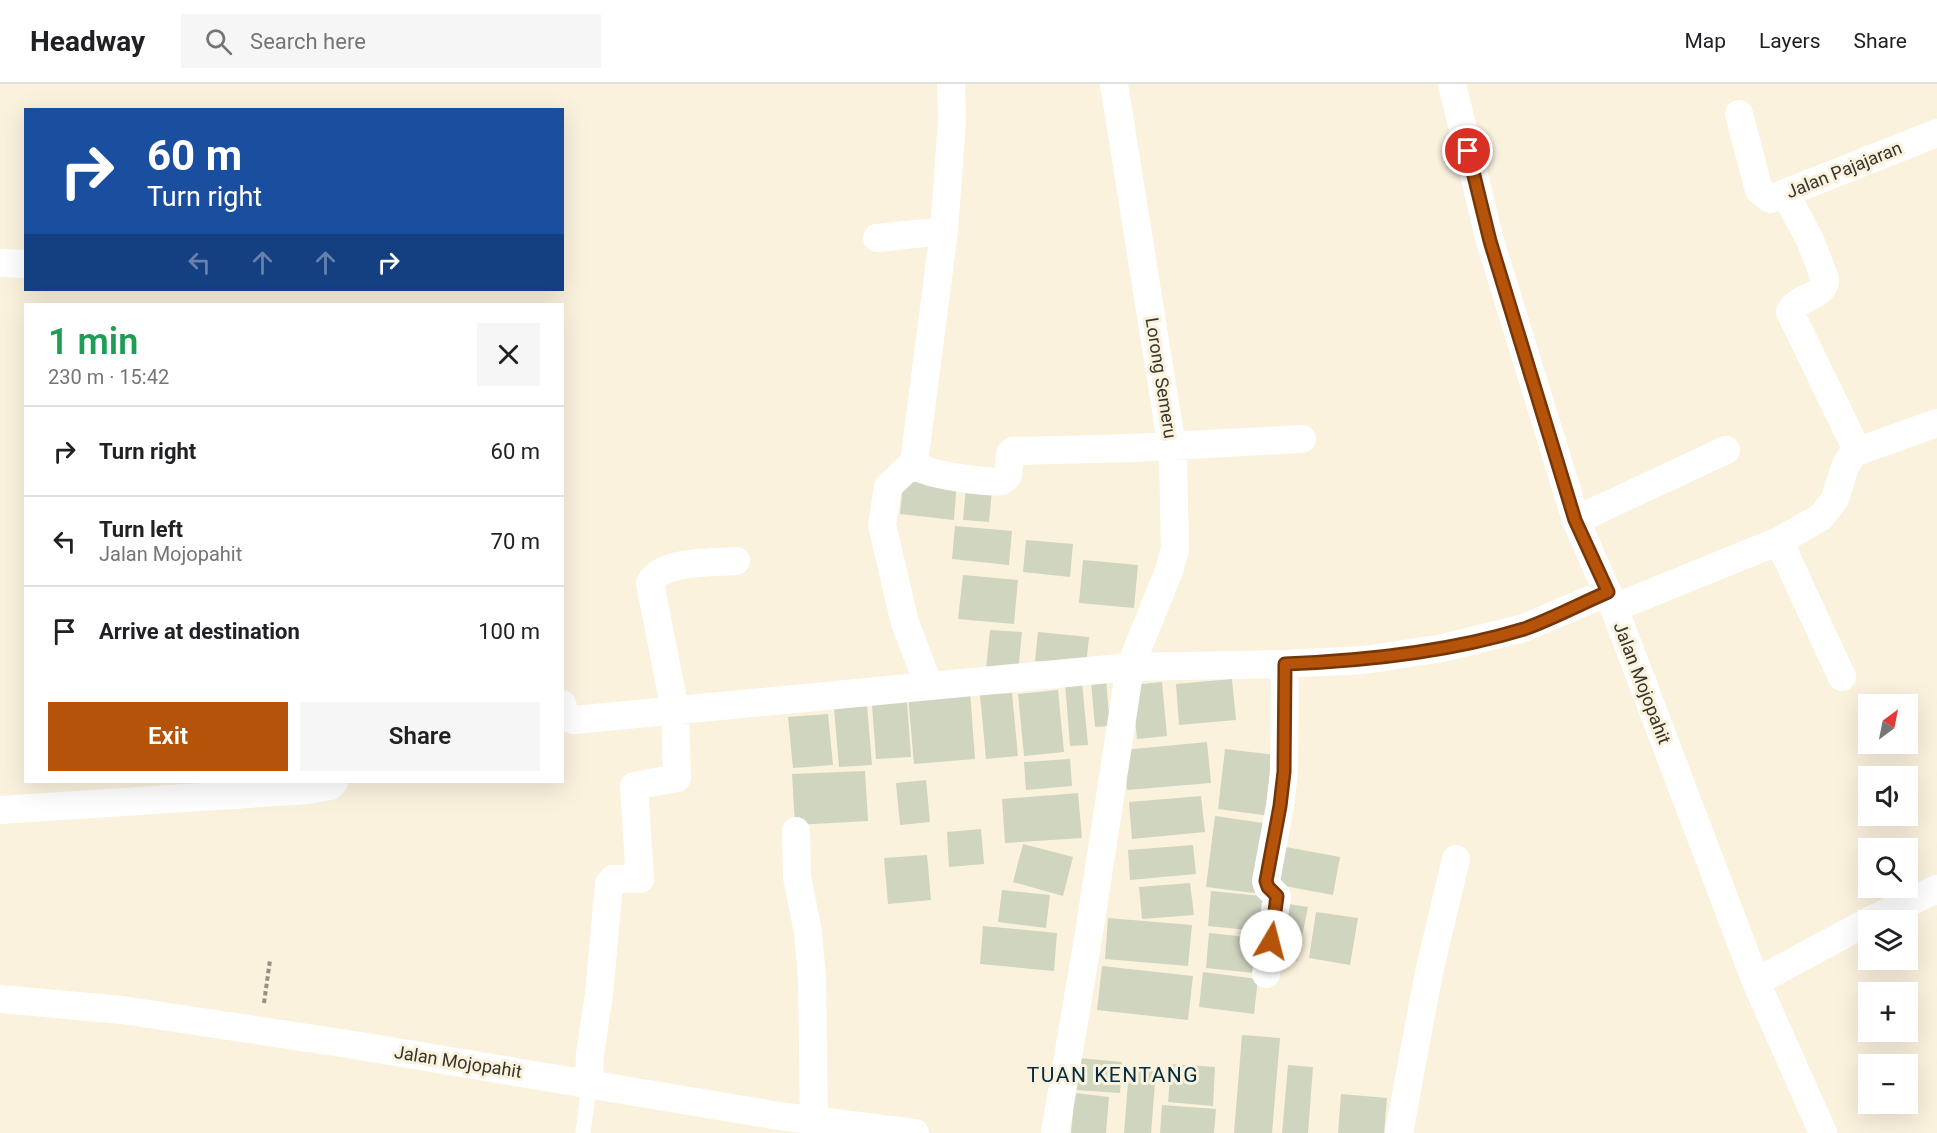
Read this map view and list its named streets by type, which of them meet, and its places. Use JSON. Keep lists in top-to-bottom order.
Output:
{
  "streets": {
    "street": ["Jalan Pajajaran", "Lorong Semeru", "Jalan Mojopahit"]
  },
  "districts": ["TUAN KENTANG"],
  "north": "top right",
  "page": {
    "header": "Headway",
    "search": "Search here",
    "nav": ["Map", "Layers", "Share"],
    "turn": ["60 m", "Turn right"],
    "heading": ["1 min", "230 m · 15:42"],
    "list": [
      {
        "name": "Turn right",
        "value": "60 m"
      },
      {
        "name": "Turn left",
        "note": "Jalan Mojopahit",
        "value": "70 m"
      },
      {
        "name": "Arrive at destination",
        "value": "100 m"
      }
    ],
    "buttons": ["Exit", "Share"],
    "map_buttons": ["+", "−"]
  }
}
